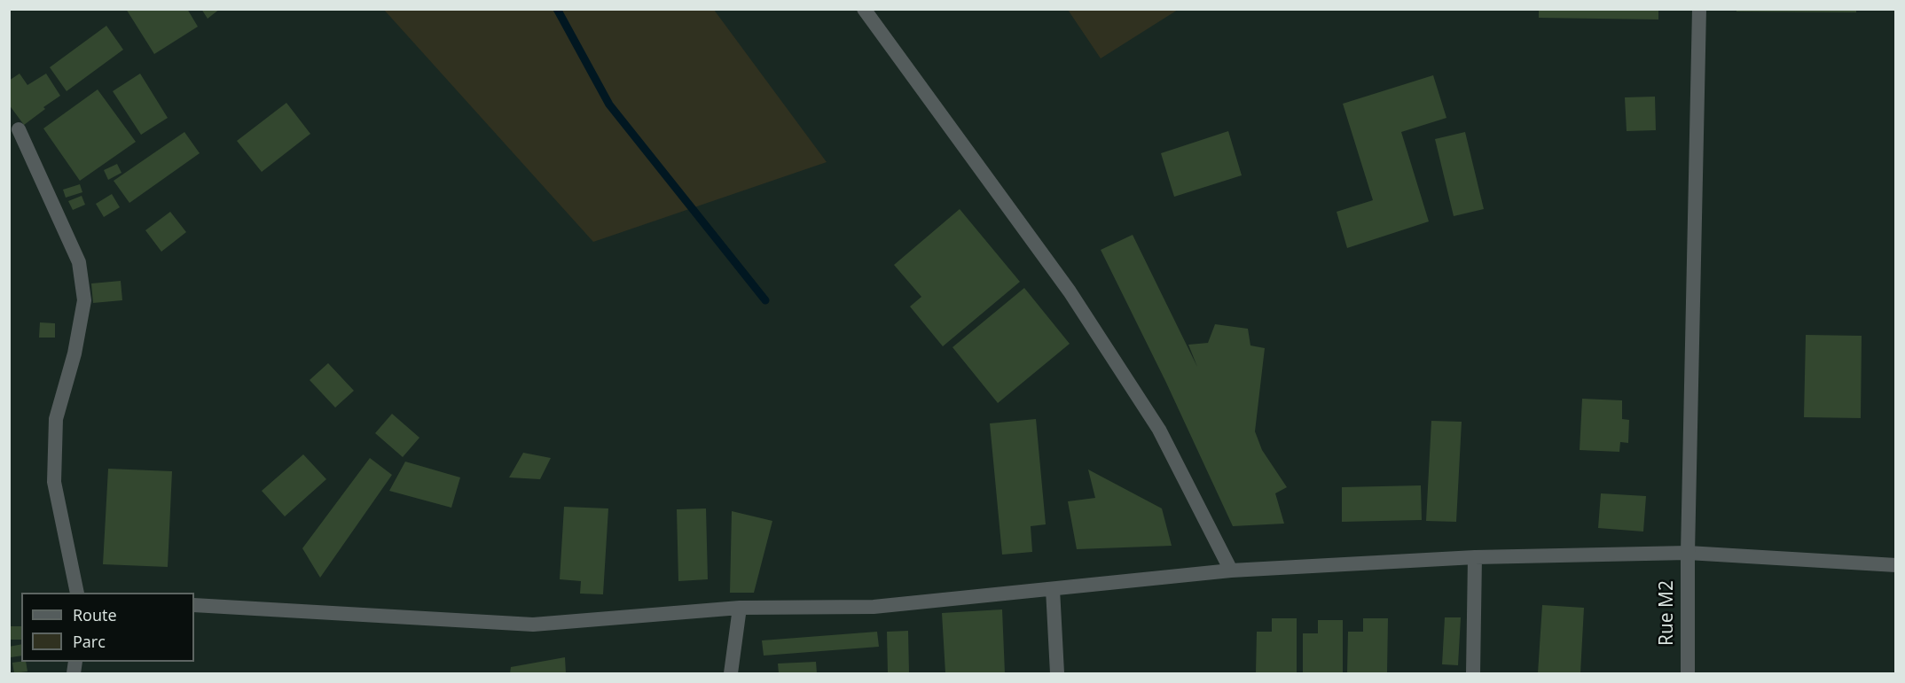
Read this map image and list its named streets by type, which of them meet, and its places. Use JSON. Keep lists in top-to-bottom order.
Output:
{
  "streets": {
    "street": ["Rue M2"]
  },
  "legend": ["Route", "Parc"]
}
